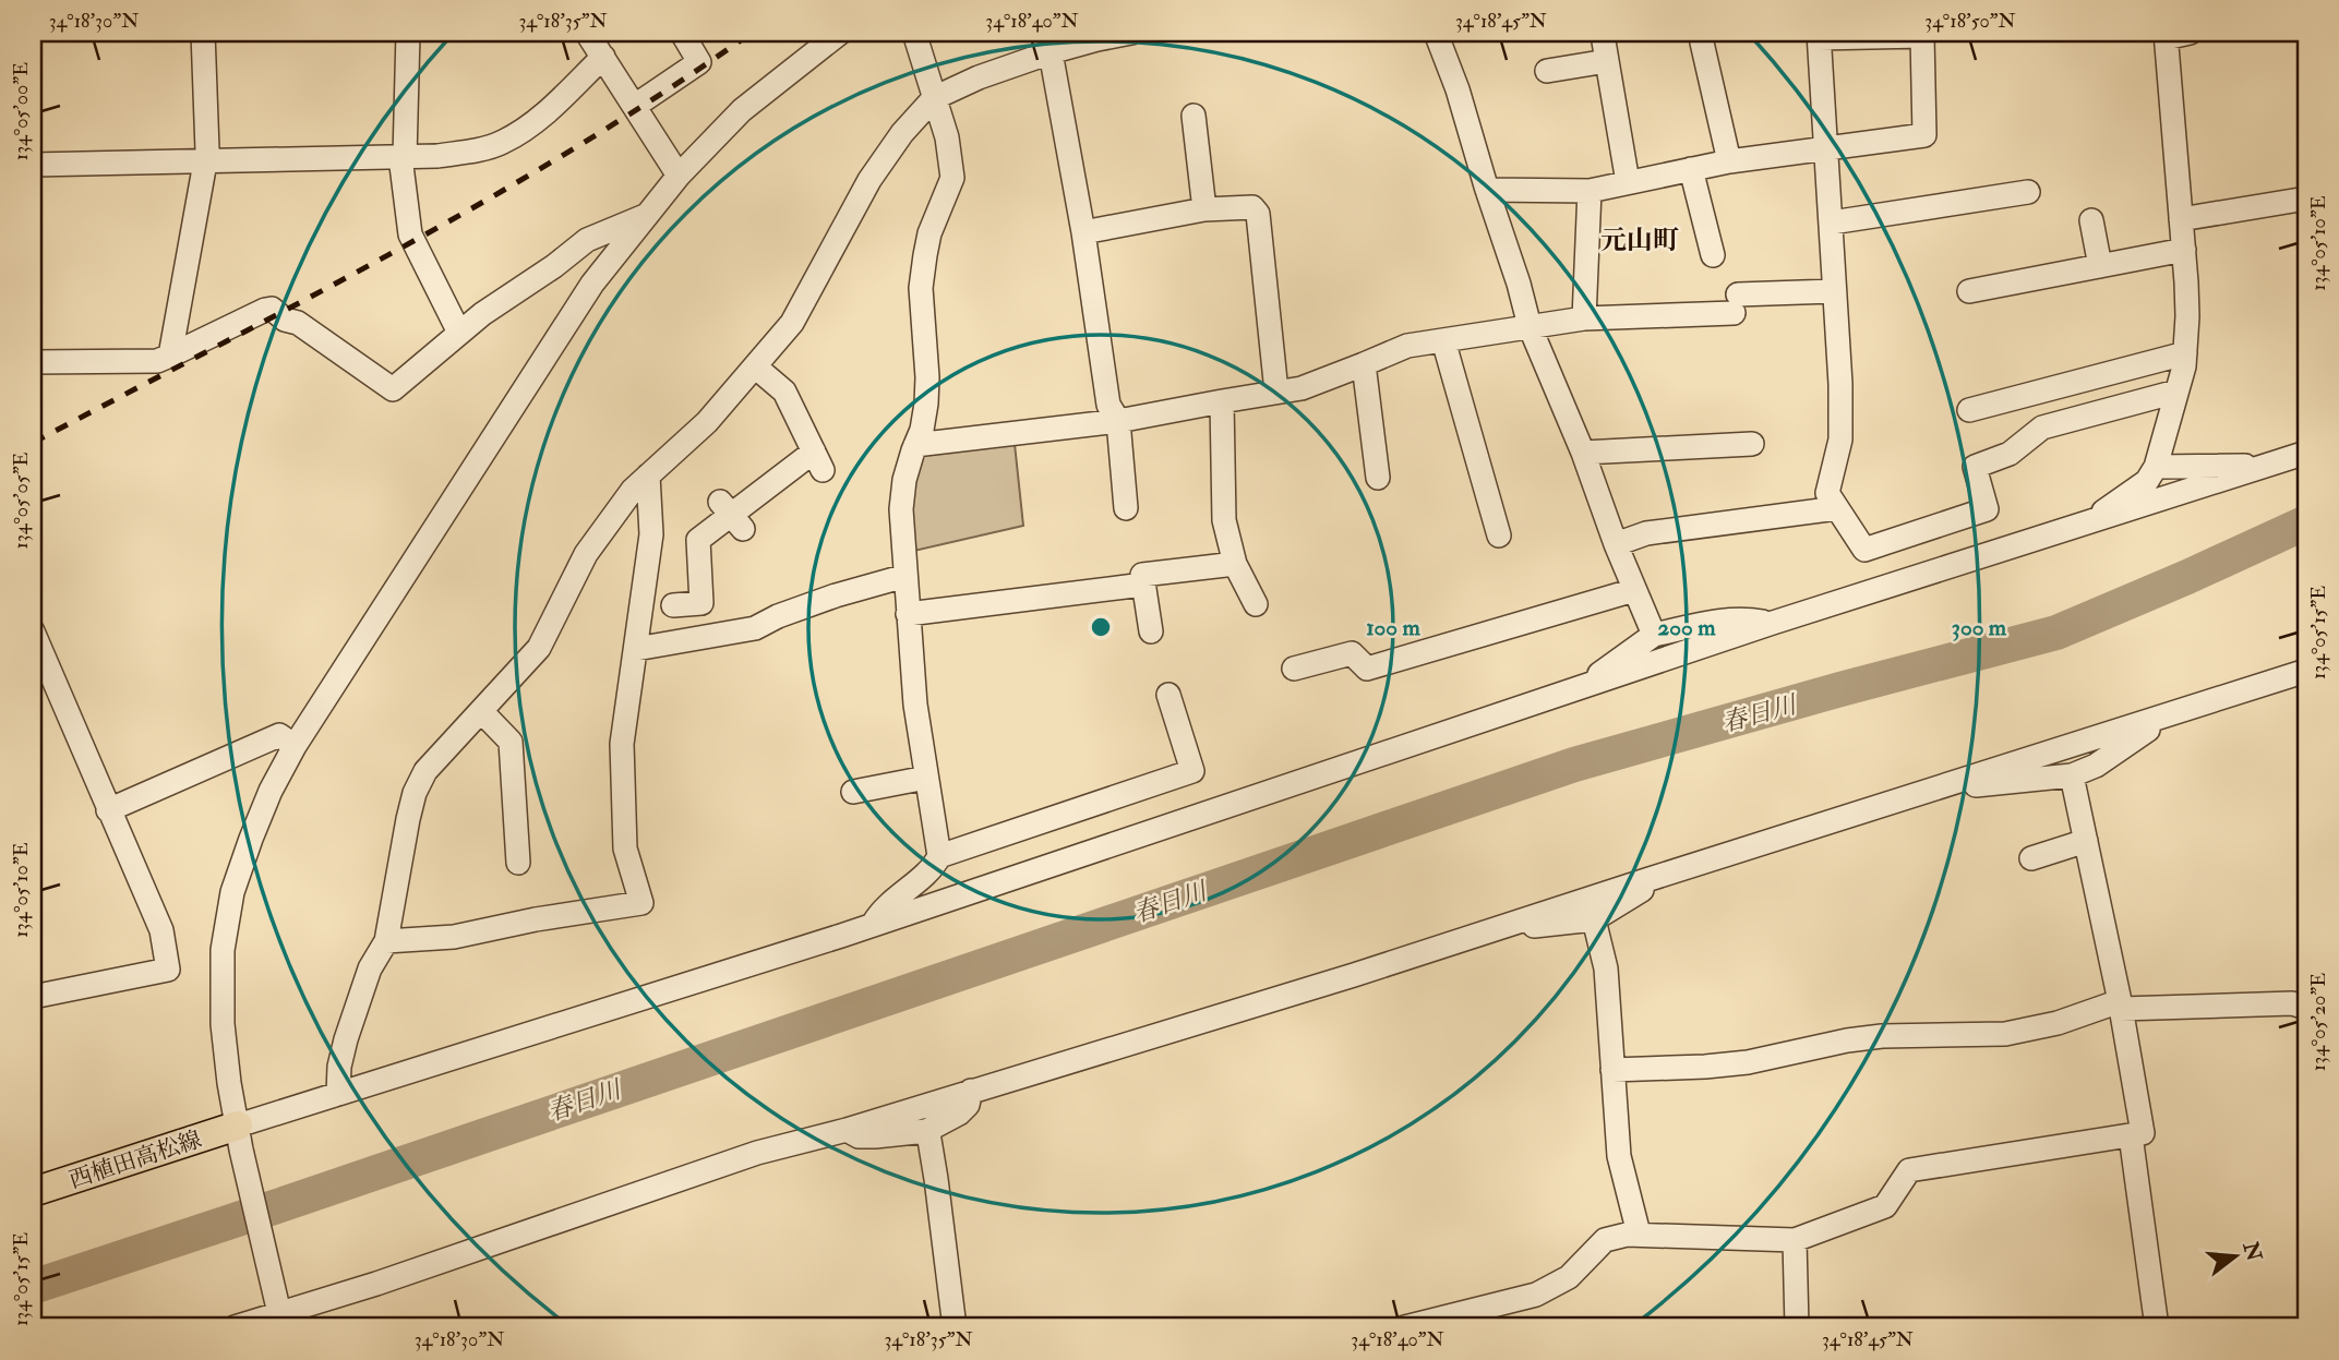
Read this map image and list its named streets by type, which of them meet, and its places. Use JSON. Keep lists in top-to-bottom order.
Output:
{
  "streets": {
    "main road": ["西植田高松線"]
  },
  "districts": ["元山町"],
  "water": ["春日川"],
  "north": "right",
  "coordinates": [
    "34°18'30\"N",
    "34°18'35\"N",
    "34°18'40\"N",
    "34°18'45\"N",
    "34°18'50\"N",
    "134°05'00\"E",
    "134°05'10\"E",
    "134°05'05\"E",
    "134°05'15\"E",
    "134°05'20\"E"
  ],
  "rings": ["100 m", "200 m", "300 m"]
}
